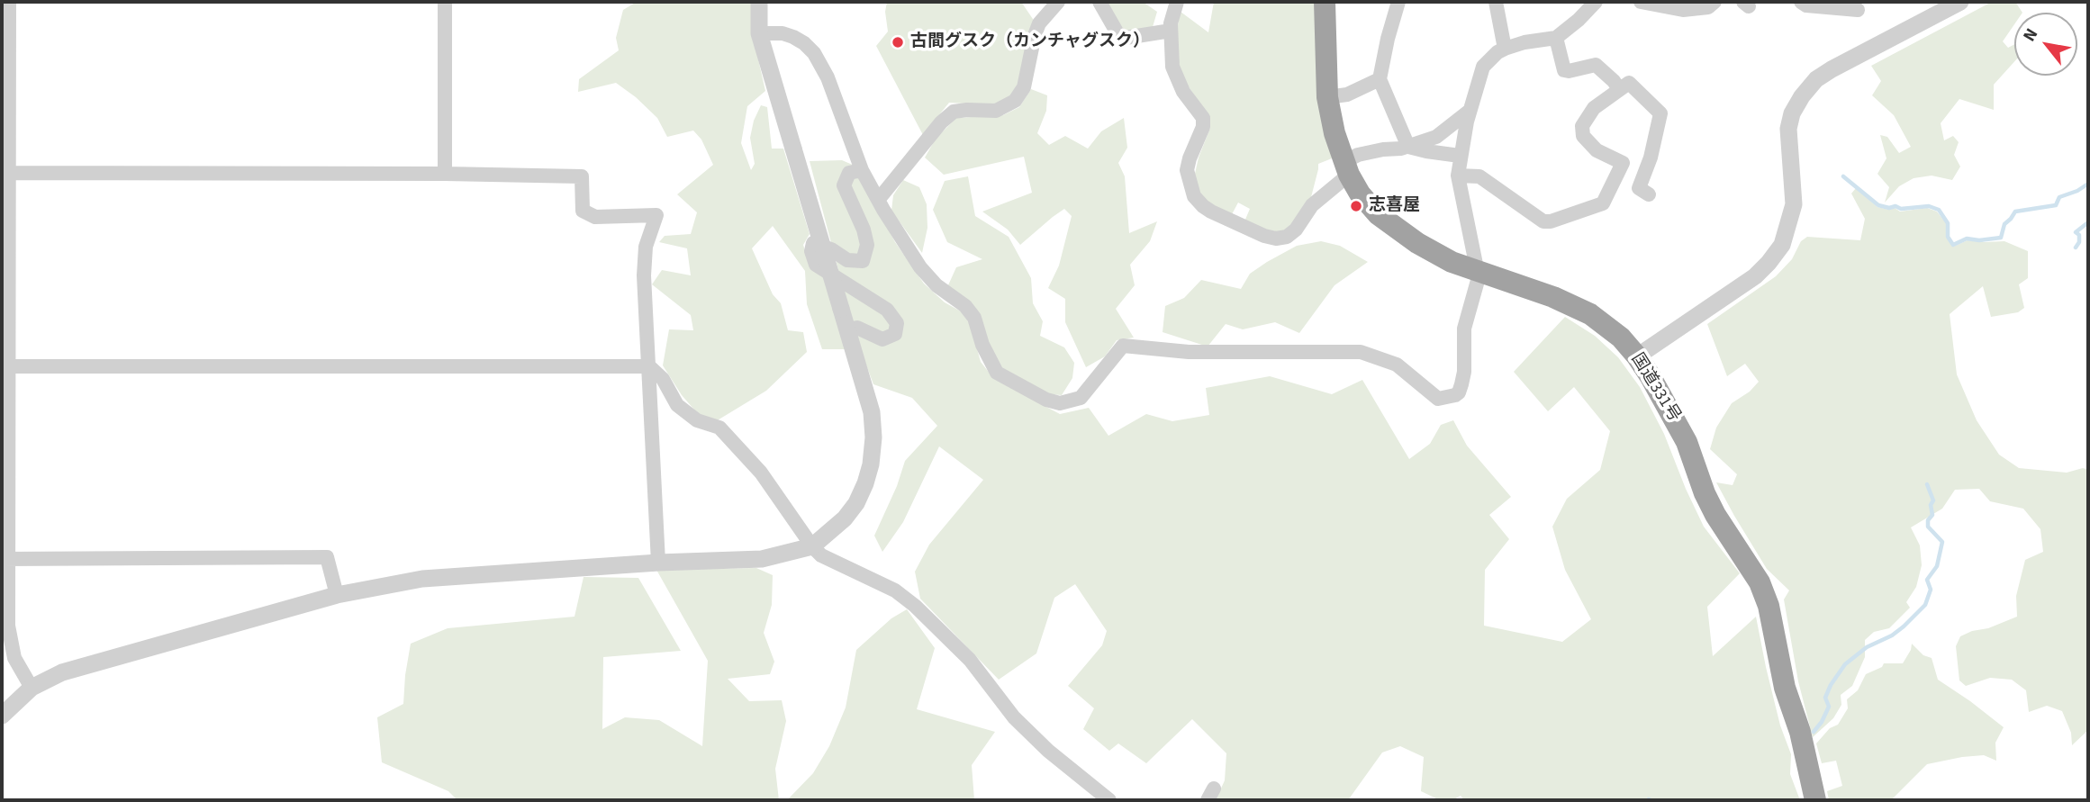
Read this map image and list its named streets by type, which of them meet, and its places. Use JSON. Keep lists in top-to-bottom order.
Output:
{
  "streets": {
    "highway": ["国道331号"]
  },
  "places": ["古間グスク（カンチャグスク）", "志喜屋"],
  "north": "top left"
}
